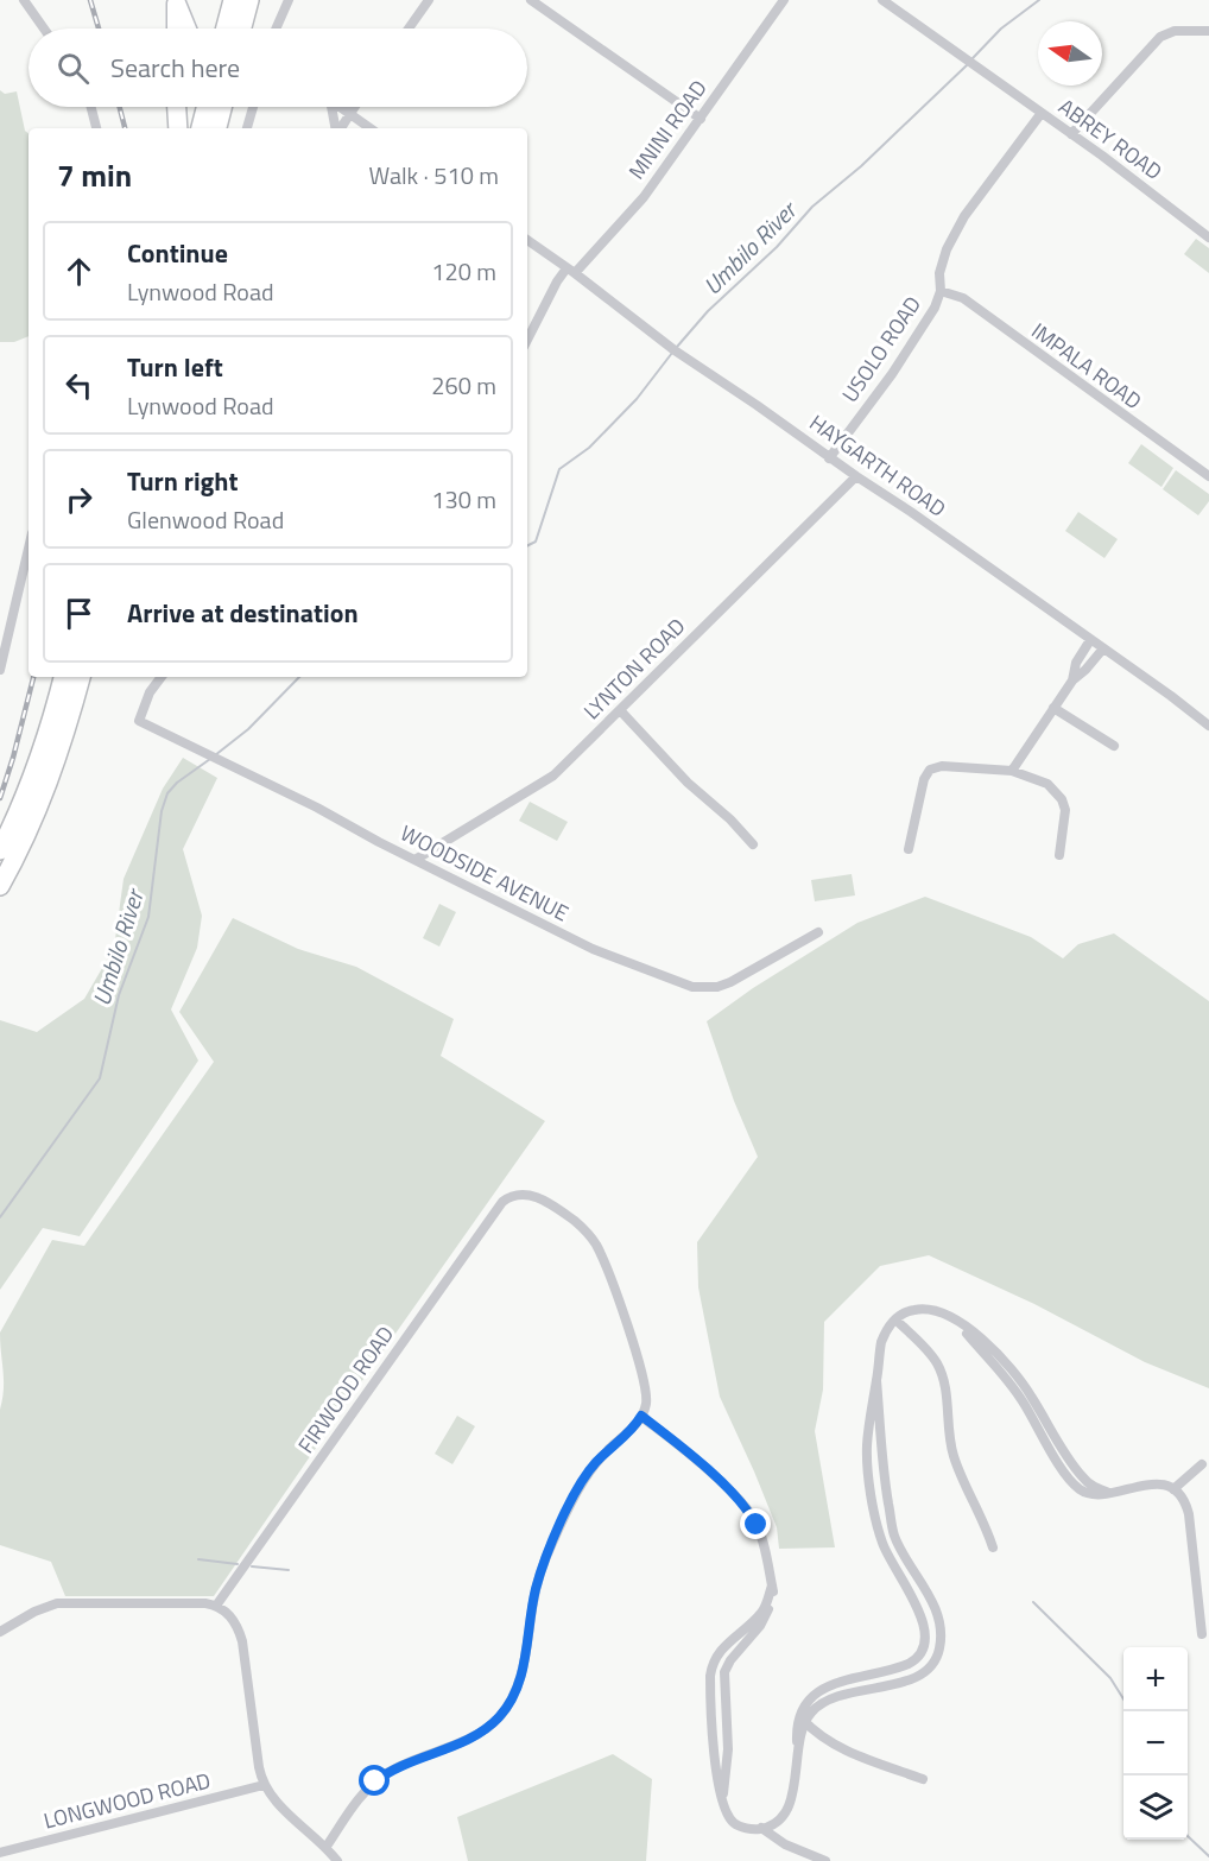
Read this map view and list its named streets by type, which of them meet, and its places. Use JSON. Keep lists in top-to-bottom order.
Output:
{
  "streets": {
    "street": [
      "MNINI ROAD",
      "ABREY ROAD",
      "USOLO ROAD",
      "IMPALA ROAD",
      "HAYGARTH ROAD",
      "LYNTON ROAD",
      "WOODSIDE AVENUE",
      "FIRWOOD ROAD",
      "LONGWOOD ROAD"
    ]
  },
  "crossings": [
    ["MNINI ROAD", "HAYGARTH ROAD"],
    ["ABREY ROAD", "USOLO ROAD"],
    ["USOLO ROAD", "IMPALA ROAD"],
    ["USOLO ROAD", "HAYGARTH ROAD"],
    ["HAYGARTH ROAD", "LYNTON ROAD"],
    ["LYNTON ROAD", "WOODSIDE AVENUE"]
  ],
  "water": ["Umbilo River"],
  "north": "left",
  "page": {
    "search": "Search here",
    "heading": ["7 min", "Walk · 510 m"],
    "list": [
      ["Continue", "Lynwood Road", "120 m"],
      ["Turn left", "Lynwood Road", "260 m"],
      ["Turn right", "Glenwood Road", "130 m"],
      "Arrive at destination"
    ],
    "map_buttons": ["+", "−"]
  }
}
